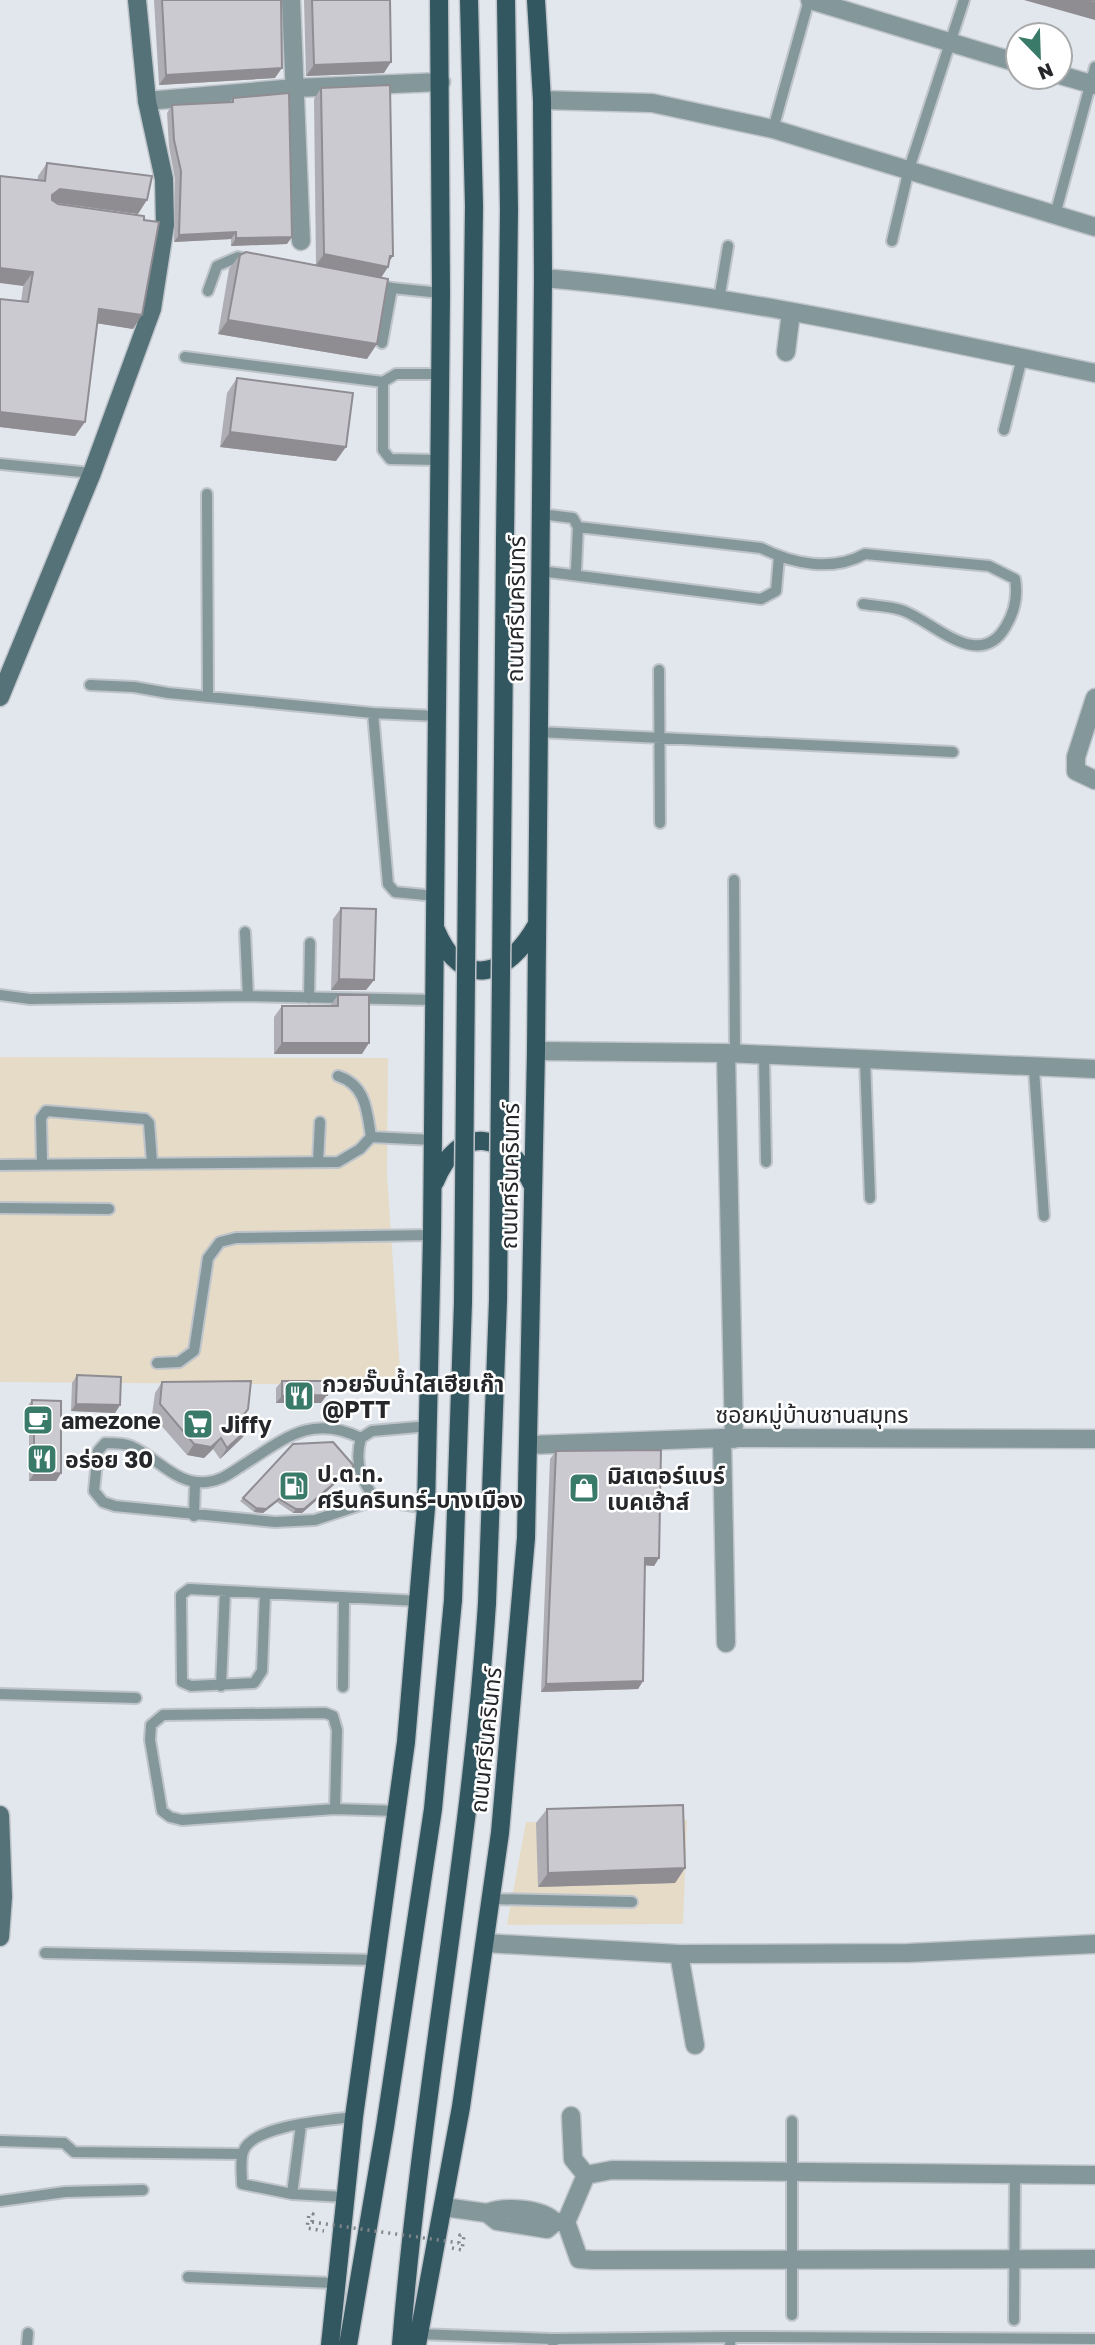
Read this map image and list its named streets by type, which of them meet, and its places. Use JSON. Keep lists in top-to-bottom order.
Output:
{
  "streets": {
    "main road": ["ถนนศรีนครินทร์"],
    "street": ["ซอยหมู่บ้านชานสมุทร"]
  },
  "crossings": [
    ["ถนนศรีนครินทร์", "ซอยหมู่บ้านชานสมุทร"]
  ],
  "places": {
    "restaurant": ["กวยจั๊บน้ำใสเฮียเก๊า @PTT", "อร่อย 30"],
    "cafe": ["amezone"],
    "supermarket": ["Jiffy"],
    "fuel station": ["ป.ต.ท. ศรีนครินทร์-บางเมือง"],
    "shop": ["มิสเตอร์แบร์ เบคเฮ้าส์"]
  },
  "north": "bottom right"
}
